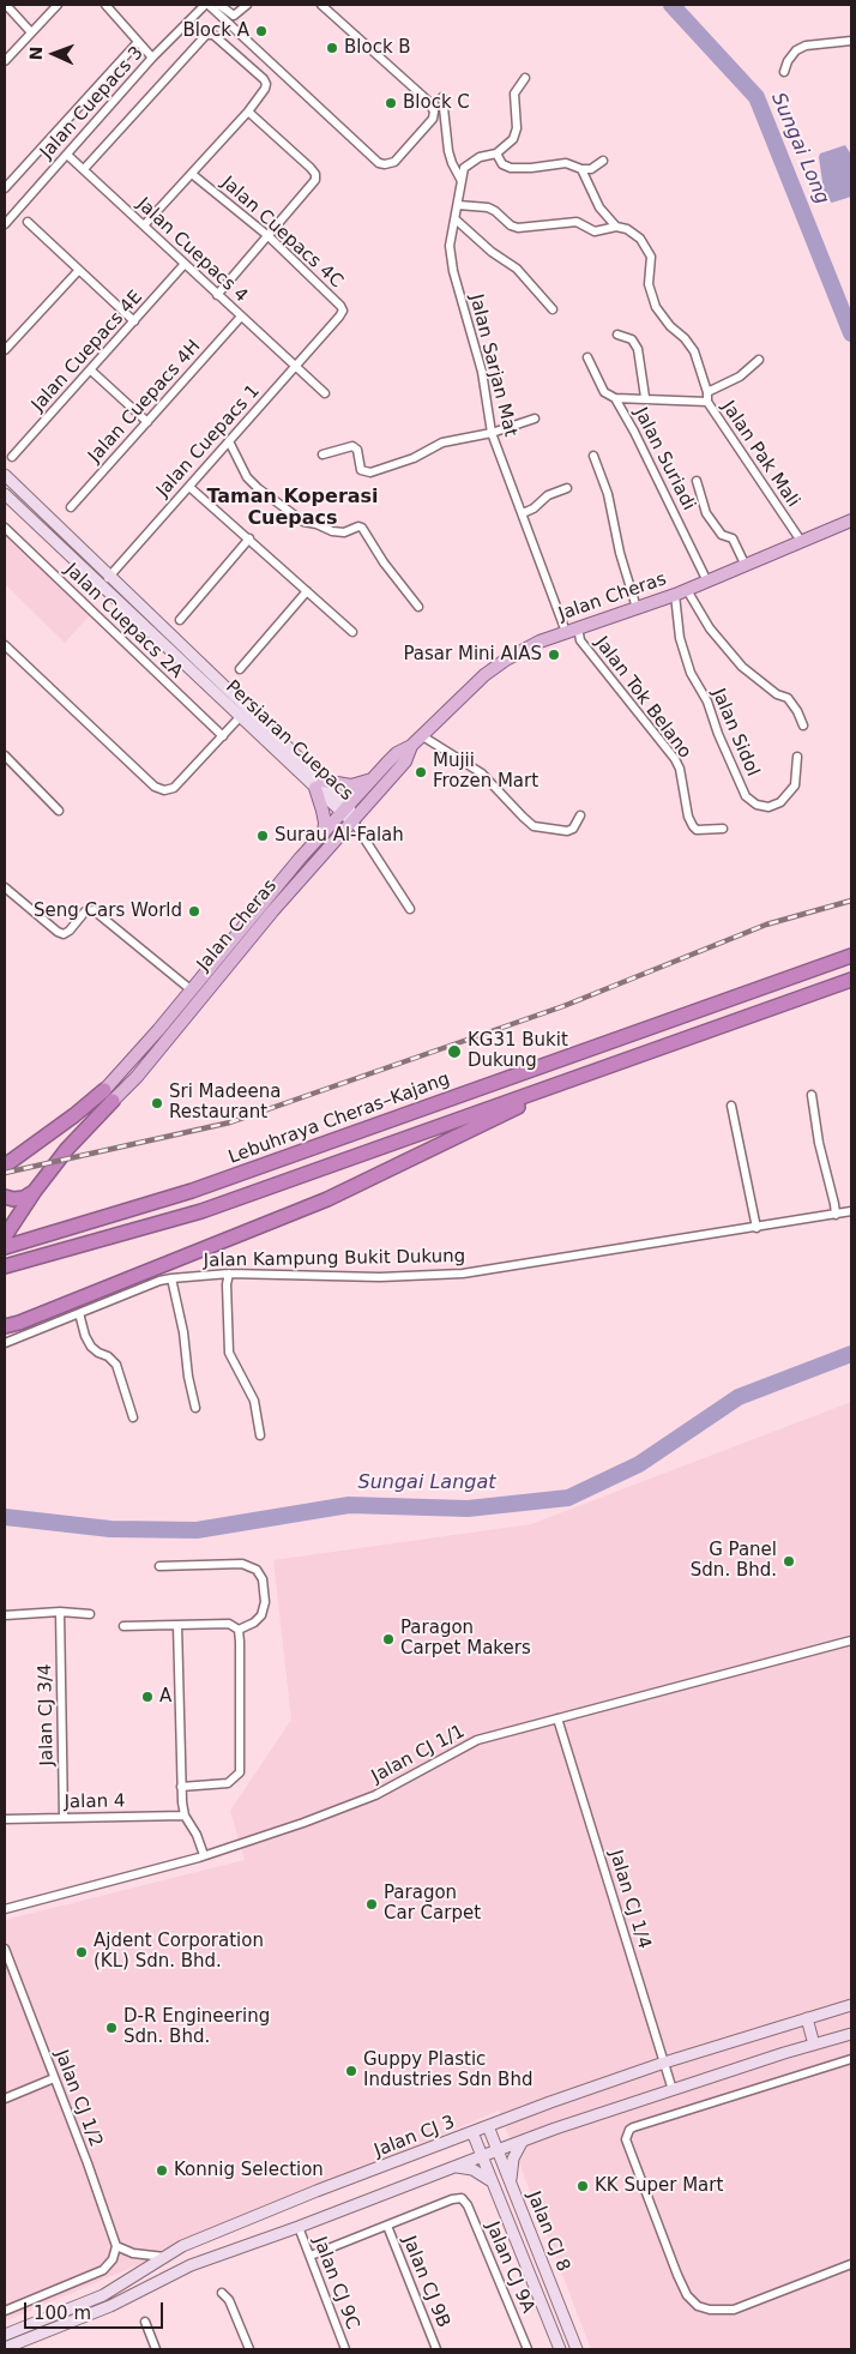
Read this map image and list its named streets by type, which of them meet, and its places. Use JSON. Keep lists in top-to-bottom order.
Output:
{
  "streets": {
    "highway": ["Lebuhraya Cheras–Kajang"],
    "main road": ["Jalan Cheras"],
    "street": [
      "Jalan Cuepacs 3",
      "Jalan Cuepacs 4C",
      "Jalan Cuepacs 4",
      "Jalan Cuepacs 4E",
      "Jalan Sarjan Mat",
      "Jalan Cuepacs 4H",
      "Jalan Cuepacs 1",
      "Jalan Pak Mali",
      "Jalan Suriadi",
      "Jalan Cuepacs 2A",
      "Jalan Tok Belano",
      "Jalan Sidol",
      "Persiaran Cuepacs",
      "Jalan Kampung Bukit Dukung",
      "Jalan CJ 3/4",
      "Jalan CJ 1/1",
      "Jalan 4",
      "Jalan CJ 1/4",
      "Jalan CJ 1/2",
      "Jalan CJ 3",
      "Jalan CJ 8",
      "Jalan CJ 9A",
      "Jalan CJ 9B",
      "Jalan CJ 9C"
    ]
  },
  "crossings": [
    ["Jalan Cuepacs 3", "Jalan Cuepacs 4"],
    ["Jalan Cuepacs 4C", "Jalan Cuepacs 1"],
    ["Jalan Cuepacs 4", "Jalan Cuepacs 4E"],
    ["Jalan Cuepacs 4", "Jalan Cuepacs 4H"],
    ["Jalan Cuepacs 4", "Jalan Cuepacs 1"],
    ["Jalan Sarjan Mat", "Jalan Cheras"],
    ["Jalan Cuepacs 1", "Persiaran Cuepacs"],
    ["Jalan Pak Mali", "Jalan Cheras"],
    ["Jalan Suriadi", "Jalan Cheras"],
    ["Jalan Cheras", "Jalan Tok Belano"],
    ["Jalan Cheras", "Jalan Sidol"],
    ["Jalan Cheras", "Persiaran Cuepacs"],
    ["Jalan CJ 3/4", "Jalan 4"],
    ["Jalan CJ 1/1", "Jalan CJ 1/4"],
    ["Jalan CJ 1/4", "Jalan CJ 3"],
    ["Jalan CJ 3", "Jalan CJ 8"],
    ["Jalan CJ 9A", "Jalan CJ 9B"]
  ],
  "districts": ["Taman Koperasi Cuepacs"],
  "water": ["Sungai Long", "Sungai Langat"],
  "places": [
    "Block A",
    "Block B",
    "Block C",
    "Pasar Mini AIAS",
    "Mujii Frozen Mart",
    "Surau Al-Falah",
    "Seng Cars World",
    "KG31 Bukit Dukung",
    "Sri Madeena Restaurant",
    "G Panel Sdn. Bhd.",
    "Paragon Carpet Makers",
    "A",
    "Paragon Car Carpet",
    "Ajdent Corporation (KL) Sdn. Bhd.",
    "D-R Engineering Sdn. Bhd.",
    "Guppy Plastic Industries Sdn Bhd",
    "Konnig Selection",
    "KK Super Mart"
  ],
  "scale_bar": "100 m",
  "north": "left"
}
